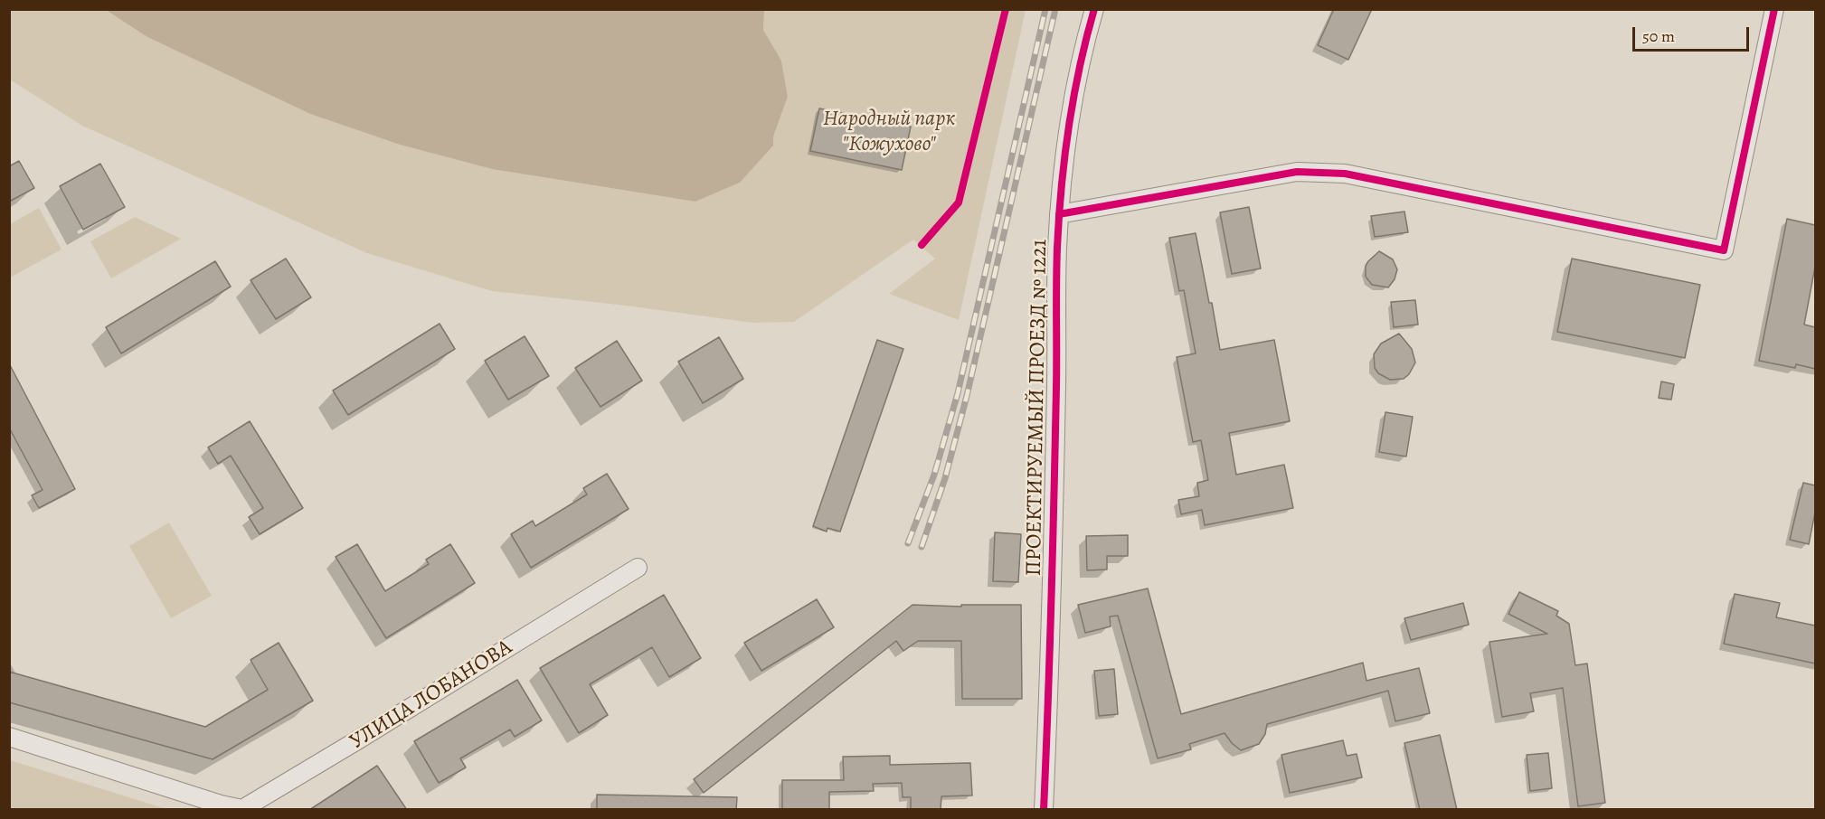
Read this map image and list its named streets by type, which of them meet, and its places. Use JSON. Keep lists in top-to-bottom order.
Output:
{
  "streets": {
    "street": ["ПРОЕКТИРУЕМЫЙ ПРОЕЗД № 1221", "УЛИЦА ЛОБАНОВА"]
  },
  "parks": ["Народный парк \"Кожухово\""],
  "scale_bar": "50 m"
}
